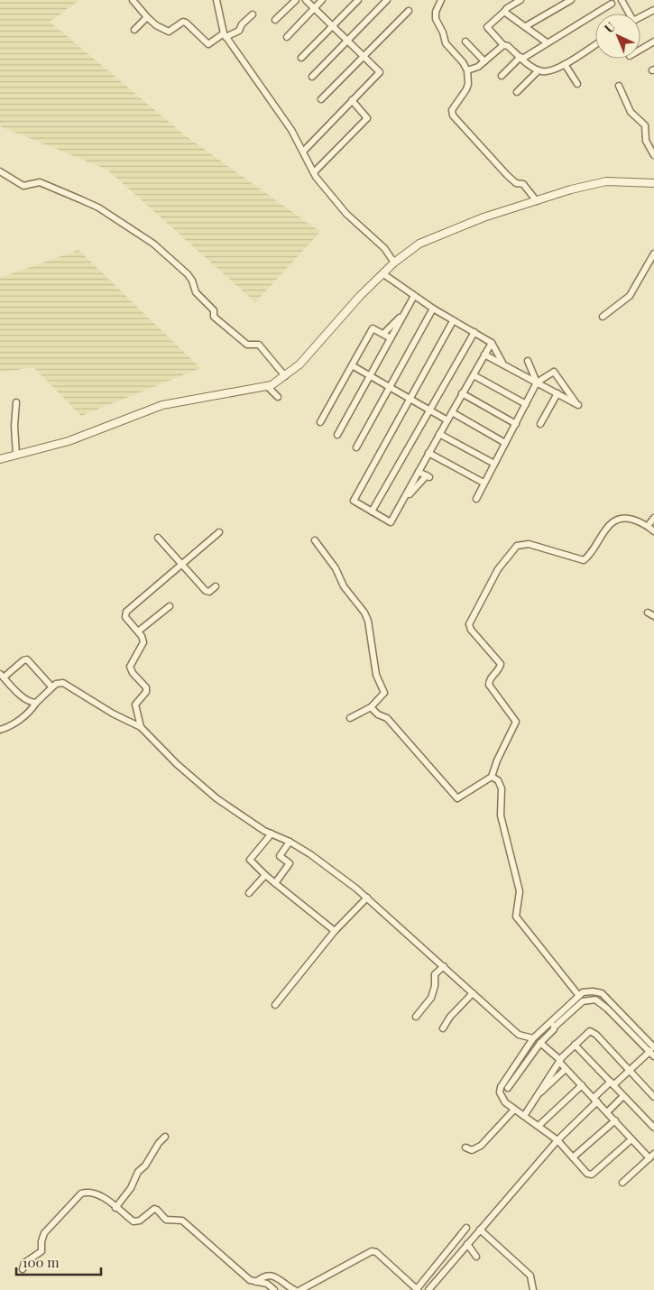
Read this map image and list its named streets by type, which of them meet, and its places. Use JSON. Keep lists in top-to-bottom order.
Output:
{
  "scale_bar": "100 m",
  "north": "top left"
}
